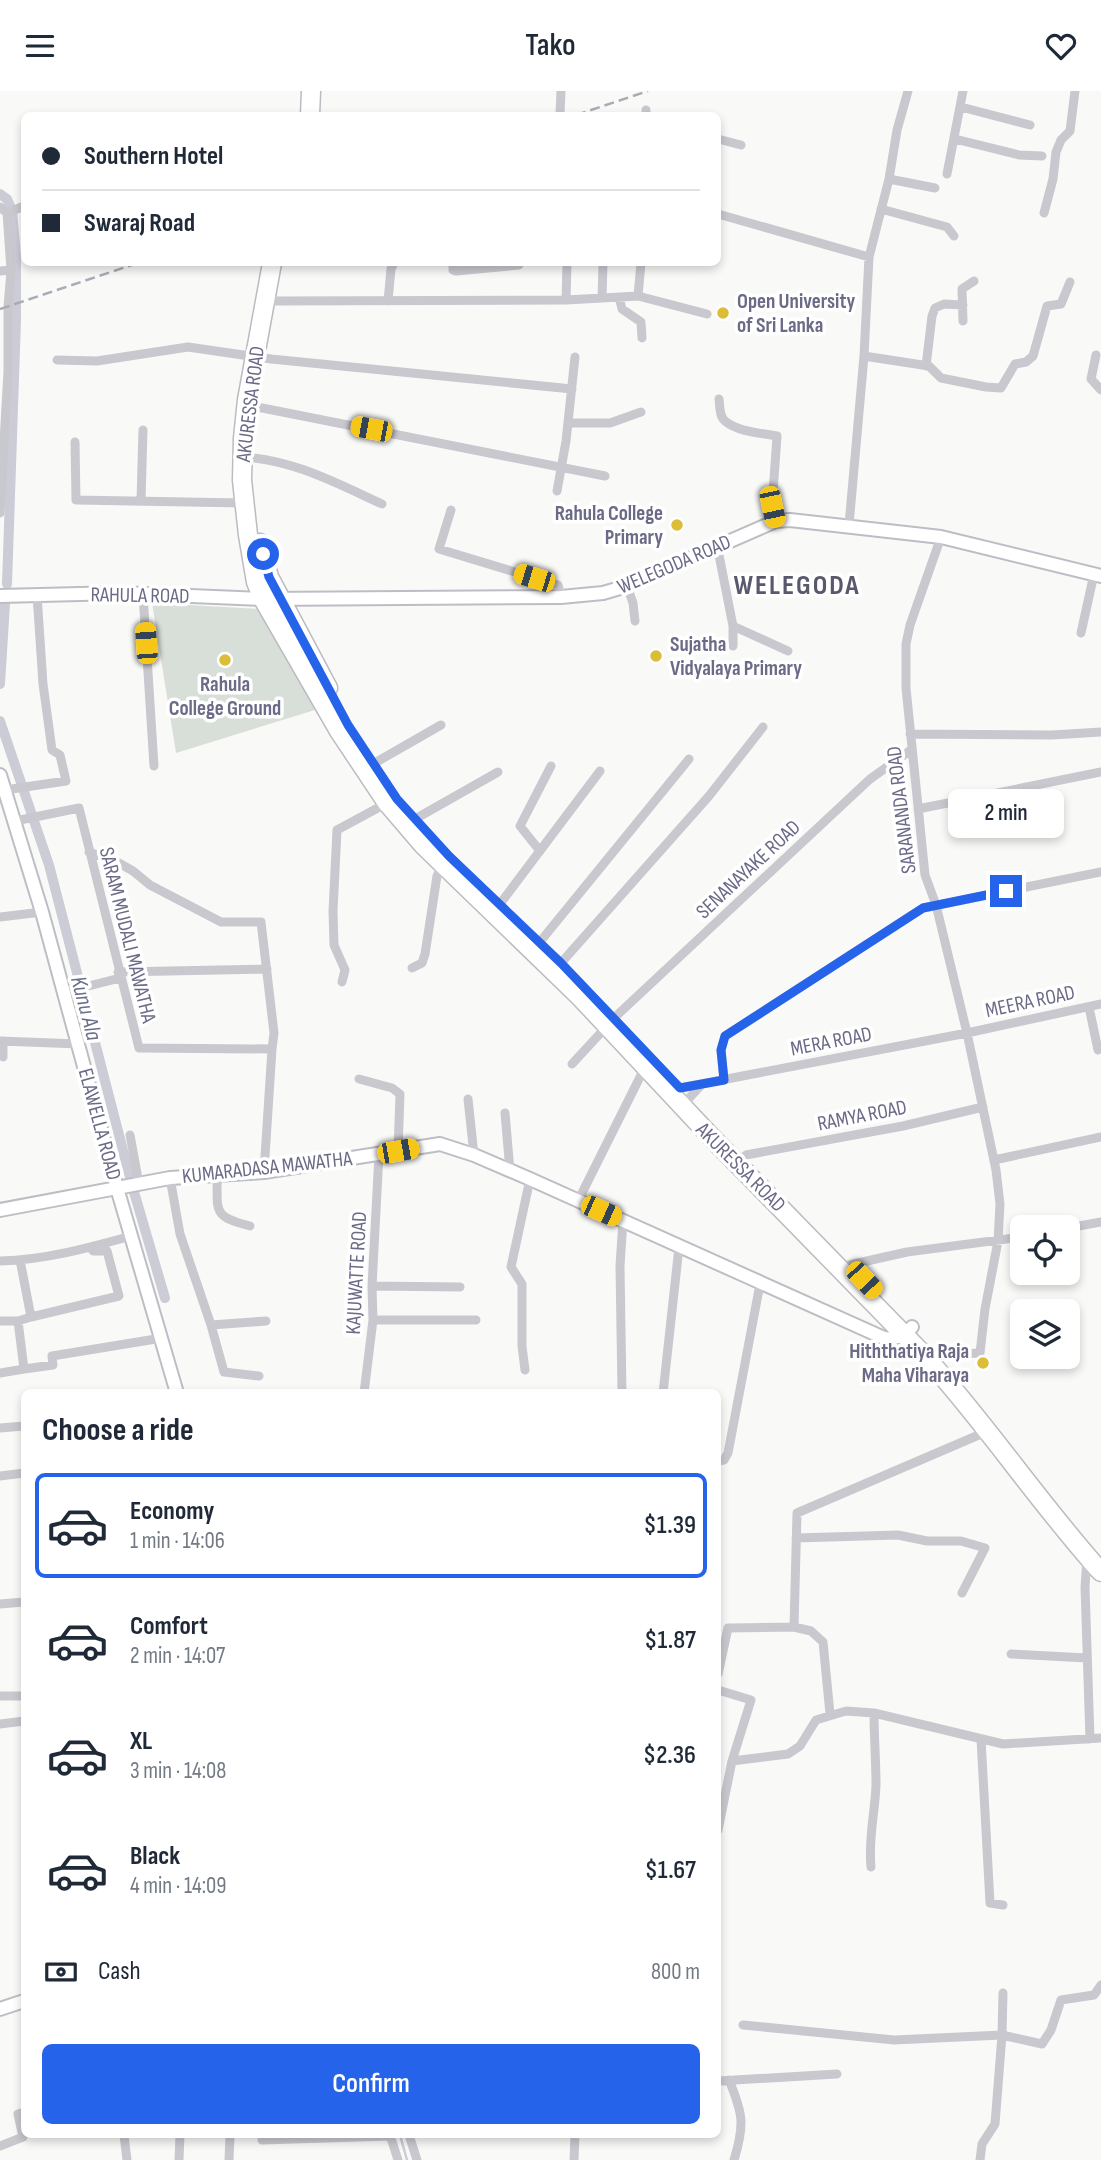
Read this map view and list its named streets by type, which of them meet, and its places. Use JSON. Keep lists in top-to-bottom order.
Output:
{
  "streets": {
    "highway": ["AKURESSA ROAD"],
    "street": [
      "WELEGODA ROAD",
      "RAHULA ROAD",
      "SARANANDA ROAD",
      "SENANAYAKE ROAD",
      "SARAM MUDALI MAWATHA",
      "MEERA ROAD",
      "MERA ROAD",
      "RAMYA ROAD",
      "ELAWELLA ROAD",
      "KUMARADASA MAWATHA",
      "KAJUWATTE ROAD"
    ]
  },
  "crossings": [
    ["AKURESSA ROAD", "WELEGODA ROAD"],
    ["AKURESSA ROAD", "RAHULA ROAD"],
    ["AKURESSA ROAD", "SARANANDA ROAD"],
    ["AKURESSA ROAD", "SENANAYAKE ROAD"],
    ["AKURESSA ROAD", "MERA ROAD"],
    ["AKURESSA ROAD", "RAMYA ROAD"],
    ["AKURESSA ROAD", "KUMARADASA MAWATHA"],
    ["WELEGODA ROAD", "RAHULA ROAD"],
    ["WELEGODA ROAD", "SARANANDA ROAD"],
    ["SARANANDA ROAD", "SENANAYAKE ROAD"],
    ["SARANANDA ROAD", "MEERA ROAD"],
    ["SARANANDA ROAD", "MERA ROAD"],
    ["SARANANDA ROAD", "RAMYA ROAD"],
    ["SARAM MUDALI MAWATHA", "ELAWELLA ROAD"],
    ["MEERA ROAD", "MERA ROAD"],
    ["ELAWELLA ROAD", "KUMARADASA MAWATHA"],
    ["KUMARADASA MAWATHA", "KAJUWATTE ROAD"]
  ],
  "districts": ["WELEGODA"],
  "water": ["Kunu Ala"],
  "places": [
    "Open University of Sri Lanka",
    "Rahula College Primary",
    "Sujatha Vidyalaya Primary",
    "Rahula College Ground",
    "Hiththatiya Raja Maha Viharaya"
  ],
  "page": {
    "header": "Tako",
    "banner": ["Southern Hotel", "Swaraj Road"],
    "bubble": "2 min",
    "heading": "Choose a ride",
    "list": [
      {
        "name": "Economy",
        "note": "1 min · 14:06",
        "value": "$1.39"
      },
      {
        "name": "Comfort",
        "note": "2 min · 14:07",
        "value": "$1.87"
      },
      {
        "name": "XL",
        "note": "3 min · 14:08",
        "value": "$2.36"
      },
      {
        "name": "Black",
        "note": "4 min · 14:09",
        "value": "$1.67"
      }
    ],
    "pay": ["Cash", "800 m"],
    "buttons": "Confirm"
  }
}
